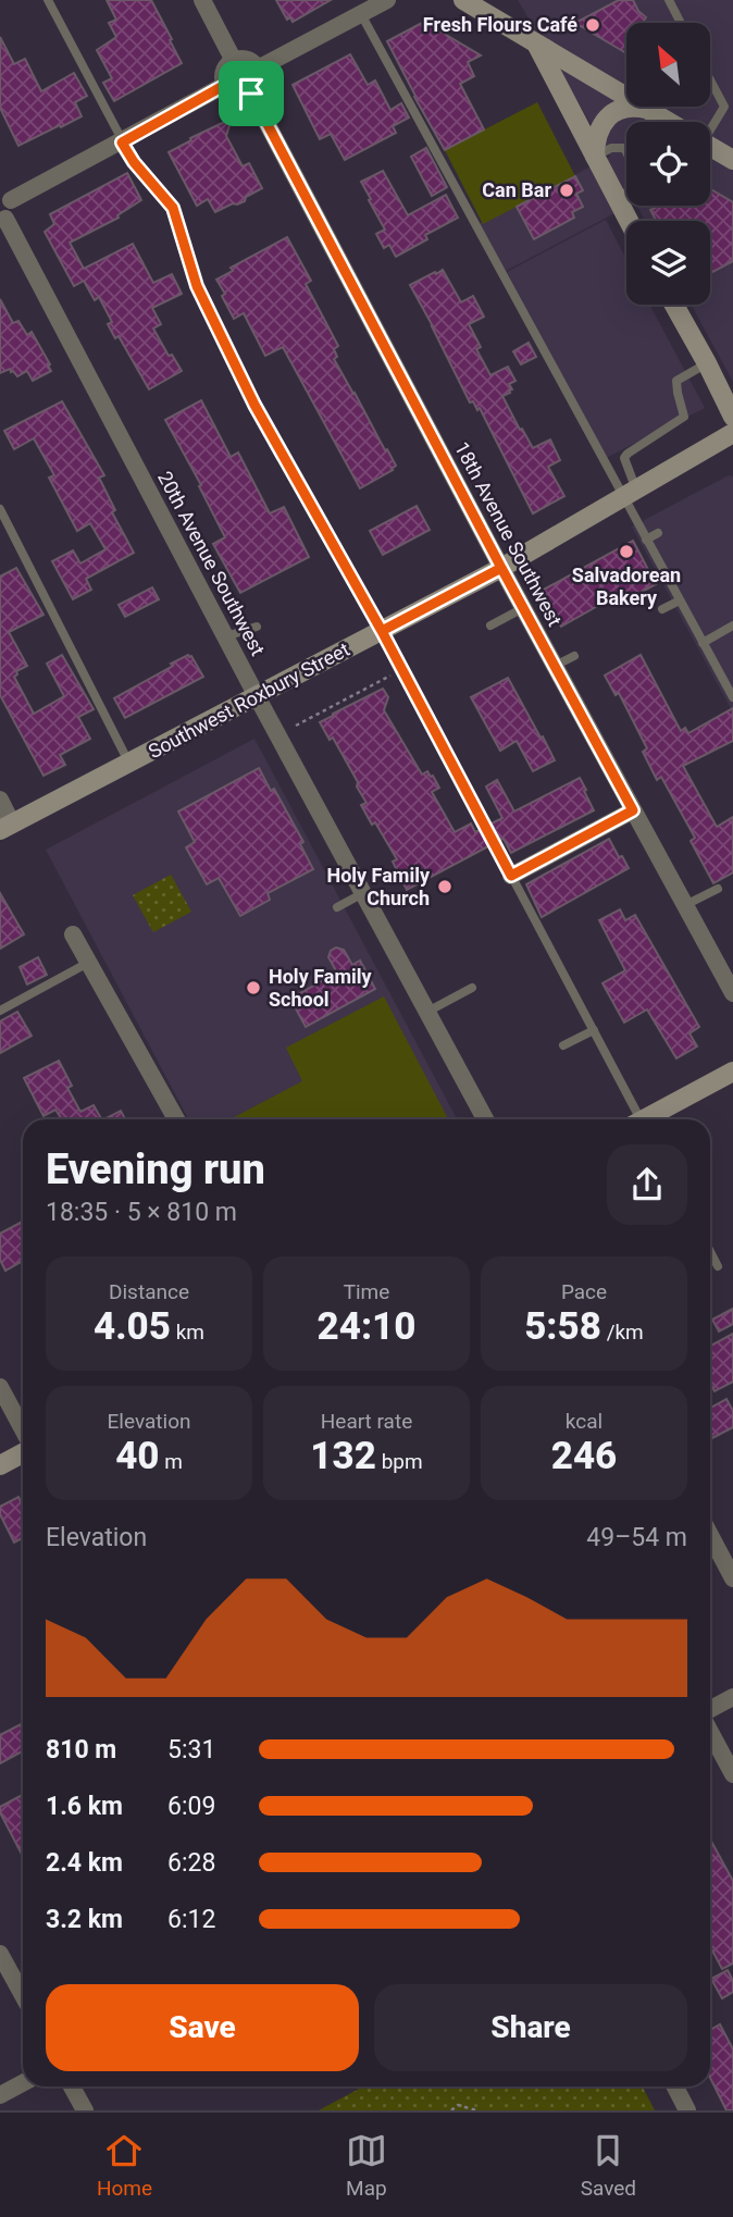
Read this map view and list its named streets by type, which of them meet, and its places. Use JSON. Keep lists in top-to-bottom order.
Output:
{
  "streets": {
    "main road": ["Southwest Roxbury Street"],
    "street": ["18th Avenue Southwest", "20th Avenue Southwest"]
  },
  "crossings": [
    ["18th Avenue Southwest", "Southwest Roxbury Street"],
    ["20th Avenue Southwest", "Southwest Roxbury Street"]
  ],
  "places": [
    "Fresh Flours Café",
    "Can Bar",
    "Salvadorean Bakery",
    "Holy Family Church",
    "Holy Family School"
  ],
  "north": "top left",
  "page": {
    "heading": ["Evening run", "18:35 · 5 × 810 m"],
    "stats": [
      ["Distance", "4.05 km"],
      ["Time", "24:10"],
      ["Pace", "5:58 /km"],
      ["Elevation", "40 m"],
      ["Heart rate", "132 bpm"],
      ["kcal", "246"]
    ],
    "chart": ["Elevation", "49–54 m"],
    "list": [
      {
        "name": "810 m",
        "note": "5:31"
      },
      {
        "name": "1.6 km",
        "note": "6:09"
      },
      {
        "name": "2.4 km",
        "note": "6:28"
      },
      {
        "name": "3.2 km",
        "note": "6:12"
      }
    ],
    "buttons": ["Save", "Share"],
    "tabs": ["Home", "Map", "Saved"]
  }
}
